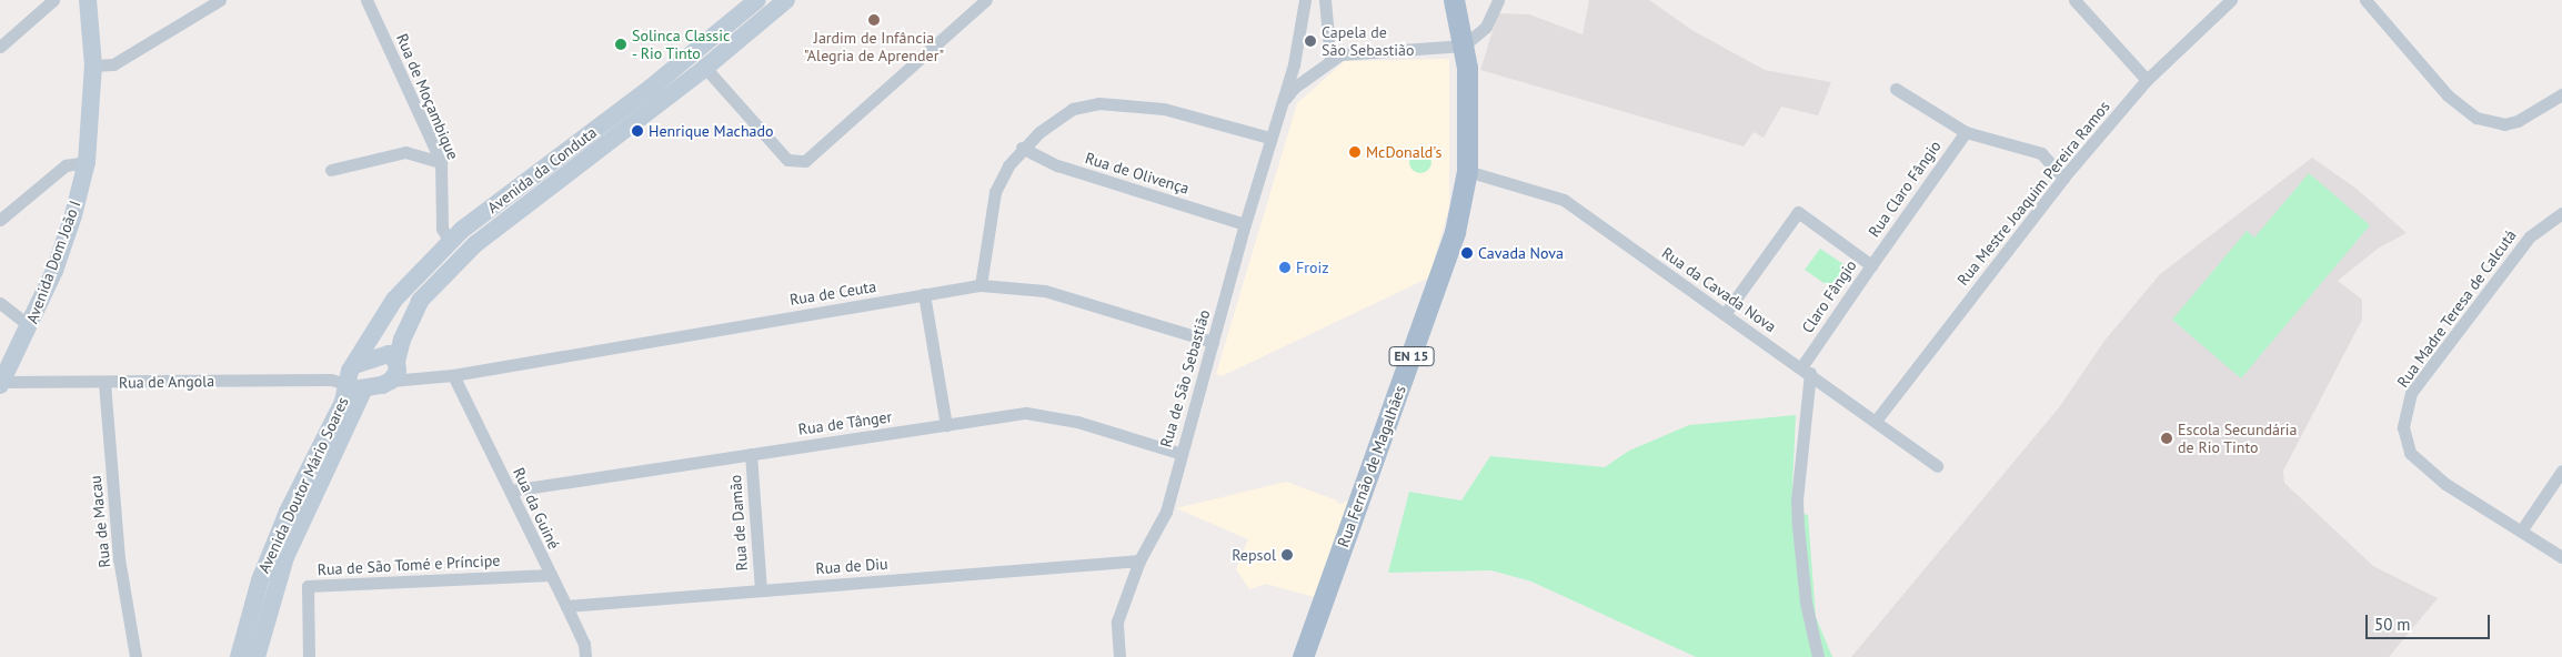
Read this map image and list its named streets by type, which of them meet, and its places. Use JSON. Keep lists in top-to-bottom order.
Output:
{
  "streets": {
    "main road": [
      "Avenida da Conduta",
      "Avenida Dom João I",
      "EN 15",
      "Rua de Angola",
      "Rua Fernão de Magalhães",
      "Avenida Doutor Mário Soares"
    ],
    "street": [
      "Rua de Moçambique",
      "Rua de Olivença",
      "Rua Claro Fângio",
      "Rua Mestre Joaquim Pereira Ramos",
      "Rua da Cavada Nova",
      "Rua de Ceuta",
      "Claro Fângio",
      "Rua Madre Teresa de Calcutá",
      "Rua de São Sebastião",
      "Rua de Tânger",
      "Rua da Guiné",
      "Rua de Macau",
      "Rua de Damão",
      "Rua de São Tomé e Príncipe",
      "Rua de Diu"
    ]
  },
  "crossings": [
    ["Rua de Moçambique", "Avenida da Conduta"],
    ["Avenida da Conduta", "Rua de Angola"],
    ["Avenida da Conduta", "Avenida Doutor Mário Soares"],
    ["Rua de Olivença", "Rua de São Sebastião"],
    ["Rua Claro Fângio", "Claro Fângio"],
    ["Rua Mestre Joaquim Pereira Ramos", "Rua da Cavada Nova"],
    ["Avenida Dom João I", "Rua de Angola"],
    ["Rua da Cavada Nova", "Claro Fângio"],
    ["Rua da Cavada Nova", "Rua Fernão de Magalhães"],
    ["Rua de Ceuta", "Rua de São Sebastião"],
    ["Rua de Ceuta", "Rua de Angola"],
    ["Rua de Ceuta", "Rua da Guiné"],
    ["EN 15", "Rua de São Sebastião"],
    ["EN 15", "Rua Fernão de Magalhães"],
    ["Rua de São Sebastião", "Rua de Tânger"],
    ["Rua de São Sebastião", "Rua Fernão de Magalhães"],
    ["Rua de São Sebastião", "Rua de Diu"],
    ["Rua de Angola", "Avenida Doutor Mário Soares"],
    ["Rua de Angola", "Rua da Guiné"],
    ["Rua de Angola", "Rua de Macau"],
    ["Rua de Tânger", "Rua da Guiné"],
    ["Rua de Tânger", "Rua de Damão"],
    ["Rua da Guiné", "Rua de São Tomé e Príncipe"],
    ["Rua da Guiné", "Rua de Diu"],
    ["Rua de Damão", "Rua de Diu"]
  ],
  "places": [
    "Jardim de Infância \"Alegria de Aprender\"",
    "Capela de São Sebastião",
    "Solinca Classic - Rio Tinto",
    "Henrique Machado",
    "McDonald's",
    "Cavada Nova",
    "Froiz",
    "Escola Secundária de Rio Tinto",
    "Repsol"
  ],
  "scale_bar": "50 m"
}
